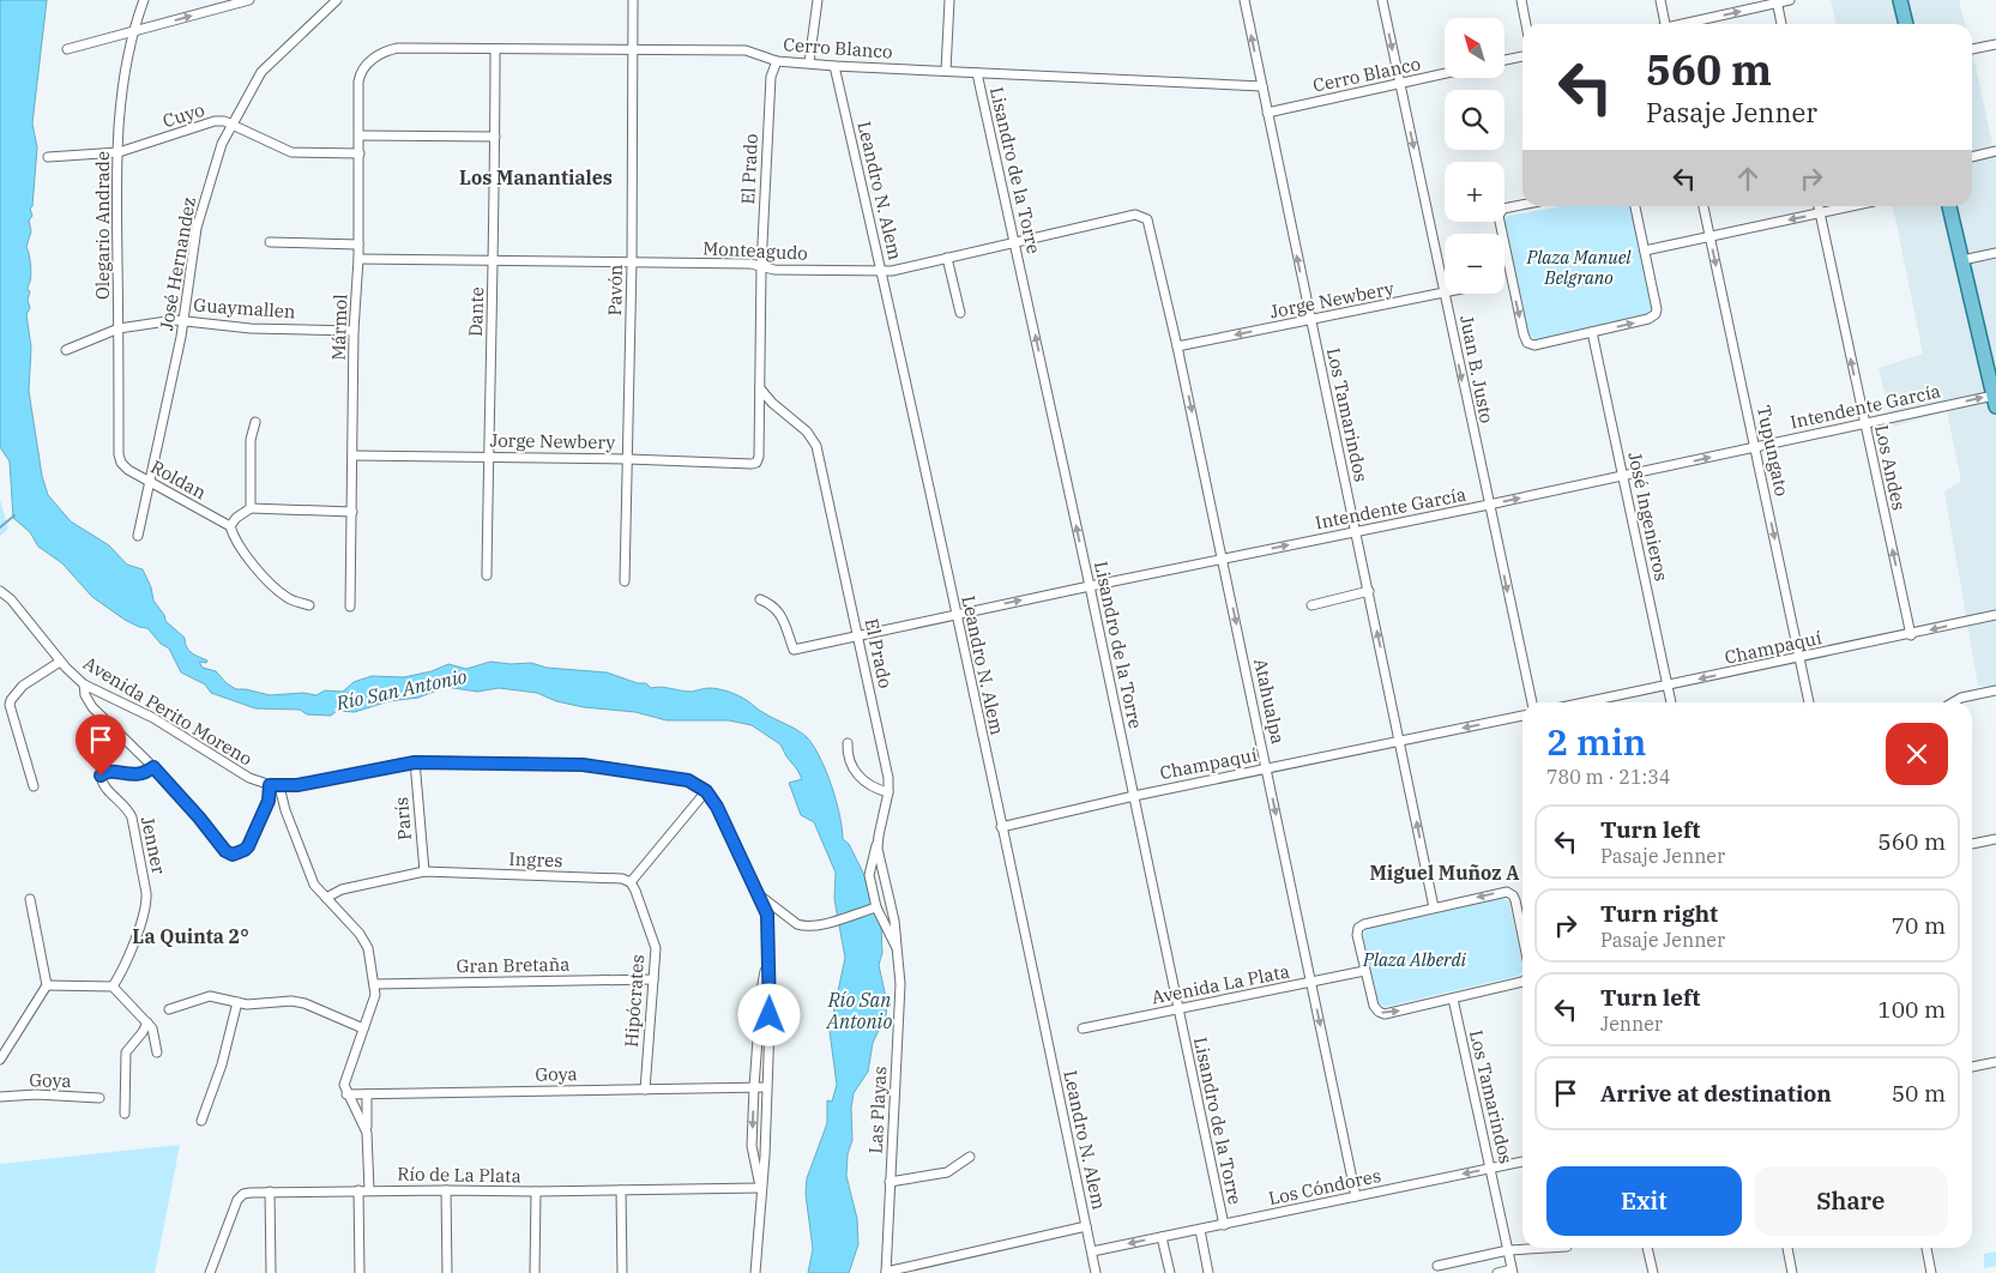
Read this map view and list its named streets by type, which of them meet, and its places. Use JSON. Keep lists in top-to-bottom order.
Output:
{
  "streets": {
    "street": [
      "Cerro Blanco",
      "Cuyo",
      "El Prado",
      "Lisandro de la Torre",
      "Leandro N. Alem",
      "Olegario Andrade",
      "Monteagudo",
      "José Hernandez",
      "Pavón",
      "Jorge Newbery",
      "Guaymallen",
      "Dante",
      "Mármol",
      "Juan B. Justo",
      "Intendente García",
      "Los Tamarindos",
      "Tupungato",
      "Los Andes",
      "Roldan",
      "José Ingenieros",
      "Champaquí",
      "Atahualpa",
      "Avenida Perito Moreno",
      "París",
      "Jenner",
      "Ingres",
      "Gran Bretaña",
      "Avenida La Plata",
      "Hipócrates",
      "Goya",
      "Las Playas",
      "Río de La Plata",
      "Los Cóndores"
    ]
  },
  "crossings": [
    ["Cerro Blanco", "El Prado"],
    ["Cerro Blanco", "Lisandro de la Torre"],
    ["Cerro Blanco", "Leandro N. Alem"],
    ["Cerro Blanco", "Pavón"],
    ["Cerro Blanco", "Dante"],
    ["Cerro Blanco", "Mármol"],
    ["Cerro Blanco", "Juan B. Justo"],
    ["Cerro Blanco", "Los Tamarindos"],
    ["Cuyo", "Olegario Andrade"],
    ["Cuyo", "José Hernandez"],
    ["Cuyo", "Mármol"],
    ["El Prado", "Monteagudo"],
    ["El Prado", "Jorge Newbery"],
    ["El Prado", "Intendente García"],
    ["El Prado", "Las Playas"],
    ["Lisandro de la Torre", "Monteagudo"],
    ["Lisandro de la Torre", "Intendente García"],
    ["Lisandro de la Torre", "Champaquí"],
    ["Lisandro de la Torre", "Avenida La Plata"],
    ["Lisandro de la Torre", "Los Cóndores"],
    ["Leandro N. Alem", "Monteagudo"],
    ["Leandro N. Alem", "Intendente García"],
    ["Leandro N. Alem", "Champaquí"],
    ["Leandro N. Alem", "Los Cóndores"],
    ["Olegario Andrade", "Guaymallen"],
    ["Olegario Andrade", "Roldan"],
    ["Monteagudo", "Pavón"],
    ["Monteagudo", "Dante"],
    ["Monteagudo", "Mármol"],
    ["Monteagudo", "Atahualpa"],
    ["José Hernandez", "Guaymallen"],
    ["José Hernandez", "Roldan"],
    ["Pavón", "Jorge Newbery"],
    ["Jorge Newbery", "Dante"],
    ["Jorge Newbery", "Mármol"],
    ["Jorge Newbery", "Juan B. Justo"],
    ["Jorge Newbery", "Los Tamarindos"],
    ["Jorge Newbery", "Atahualpa"],
    ["Guaymallen", "Mármol"],
    ["Juan B. Justo", "Intendente García"],
    ["Intendente García", "Los Tamarindos"],
    ["Intendente García", "Tupungato"],
    ["Intendente García", "Los Andes"],
    ["Intendente García", "José Ingenieros"],
    ["Intendente García", "Atahualpa"],
    ["Los Tamarindos", "Champaquí"],
    ["Los Tamarindos", "Los Cóndores"],
    ["Tupungato", "Champaquí"],
    ["Los Andes", "Champaquí"],
    ["José Ingenieros", "Champaquí"],
    ["Champaquí", "Atahualpa"],
    ["Atahualpa", "Avenida La Plata"],
    ["Atahualpa", "Los Cóndores"],
    ["Avenida Perito Moreno", "París"],
    ["París", "Ingres"],
    ["Ingres", "Hipócrates"],
    ["Gran Bretaña", "Hipócrates"],
    ["Hipócrates", "Goya"]
  ],
  "one_way": [
    "Juan B. Justo",
    "Intendente García",
    "Los Tamarindos",
    "Tupungato",
    "Los Andes",
    "Champaquí",
    "Atahualpa",
    "Los Cóndores"
  ],
  "districts": ["Los Manantiales", "Miguel Muñoz A", "La Quinta 2°"],
  "water": ["Río San Antonio"],
  "parks": ["Plaza Manuel Belgrano", "Plaza Alberdi"],
  "north": "top left",
  "page": {
    "map_buttons": ["+", "−"],
    "turn": ["560 m", "Pasaje Jenner"],
    "heading": ["2 min", "780 m · 21:34"],
    "list": [
      {
        "name": "Turn left",
        "note": "Pasaje Jenner",
        "value": "560 m"
      },
      {
        "name": "Turn right",
        "note": "Pasaje Jenner",
        "value": "70 m"
      },
      {
        "name": "Turn left",
        "note": "Jenner",
        "value": "100 m"
      },
      {
        "name": "Arrive at destination",
        "value": "50 m"
      }
    ],
    "buttons": ["Exit", "Share"]
  }
}
